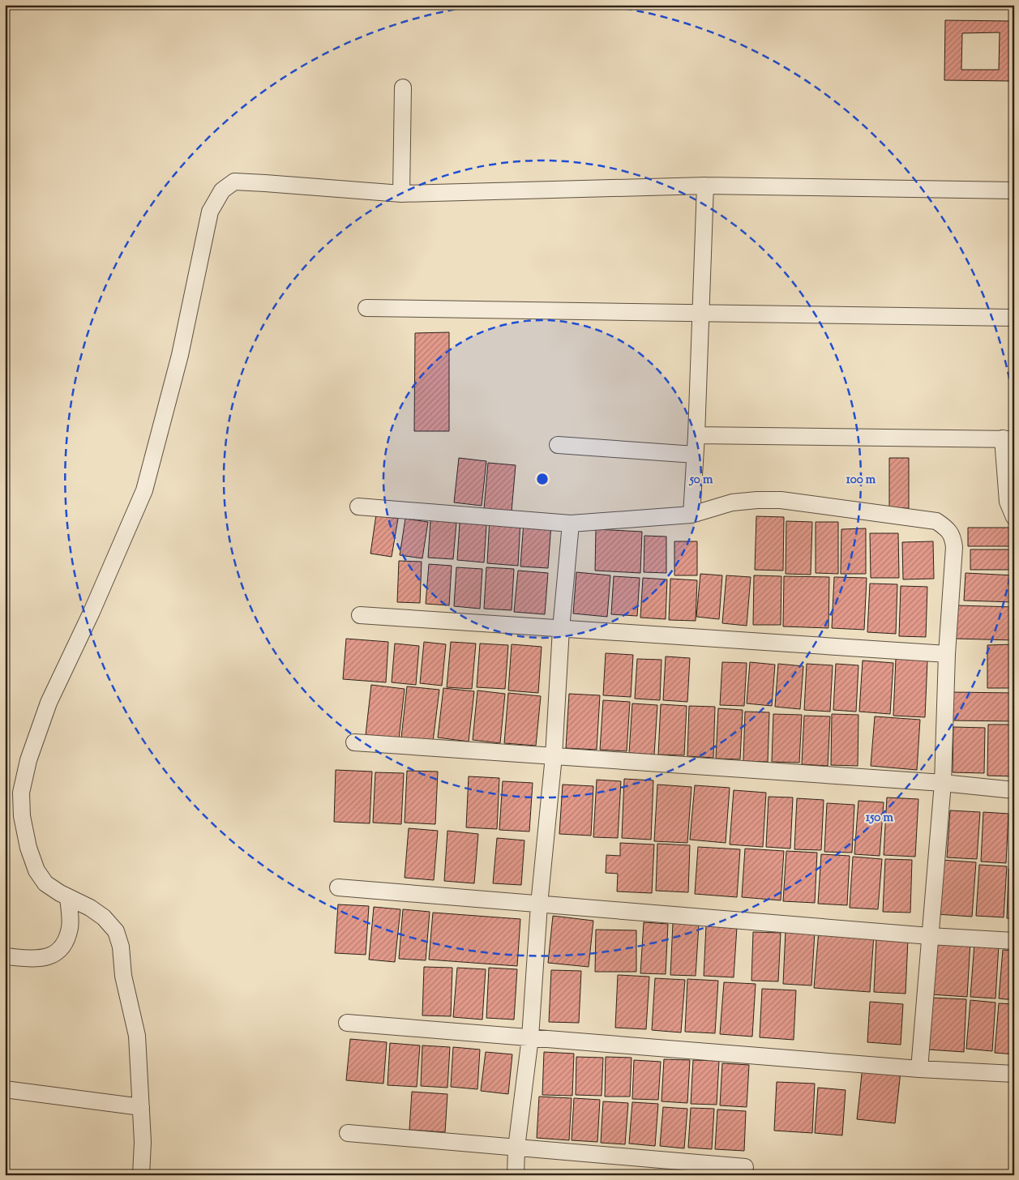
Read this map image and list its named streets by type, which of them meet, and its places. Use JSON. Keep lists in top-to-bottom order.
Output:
{
  "rings": ["50 m", "100 m", "150 m"]
}
